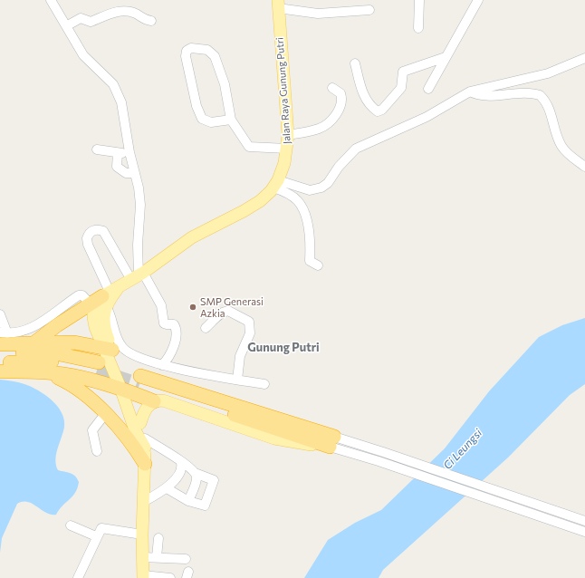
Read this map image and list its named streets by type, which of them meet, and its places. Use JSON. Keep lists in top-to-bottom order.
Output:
{
  "streets": {
    "main road": ["Jalan Raya Gunung Putri"]
  },
  "districts": ["Gunung Putri"],
  "water": ["Ci Leungsi"],
  "places": ["SMP Generasi Azkia"]
}
